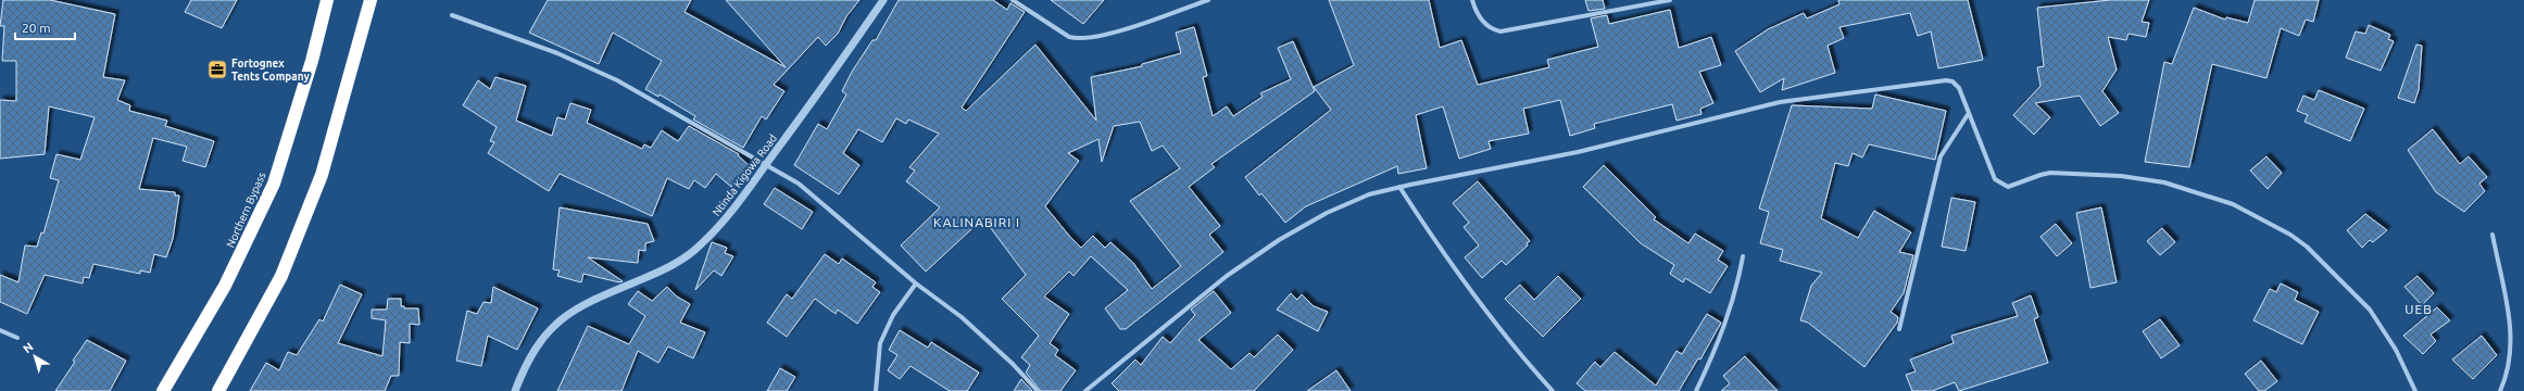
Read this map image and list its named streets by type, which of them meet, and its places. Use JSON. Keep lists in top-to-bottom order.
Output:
{
  "streets": {
    "highway": ["Northern Bypass"],
    "street": ["Ntinda Kigowa Road"]
  },
  "districts": ["KALINABIRI I", "UEB"],
  "places": {
    "office": ["Fortognex Tents Company"]
  },
  "scale_bar": "20 m",
  "north": "top left"
}
